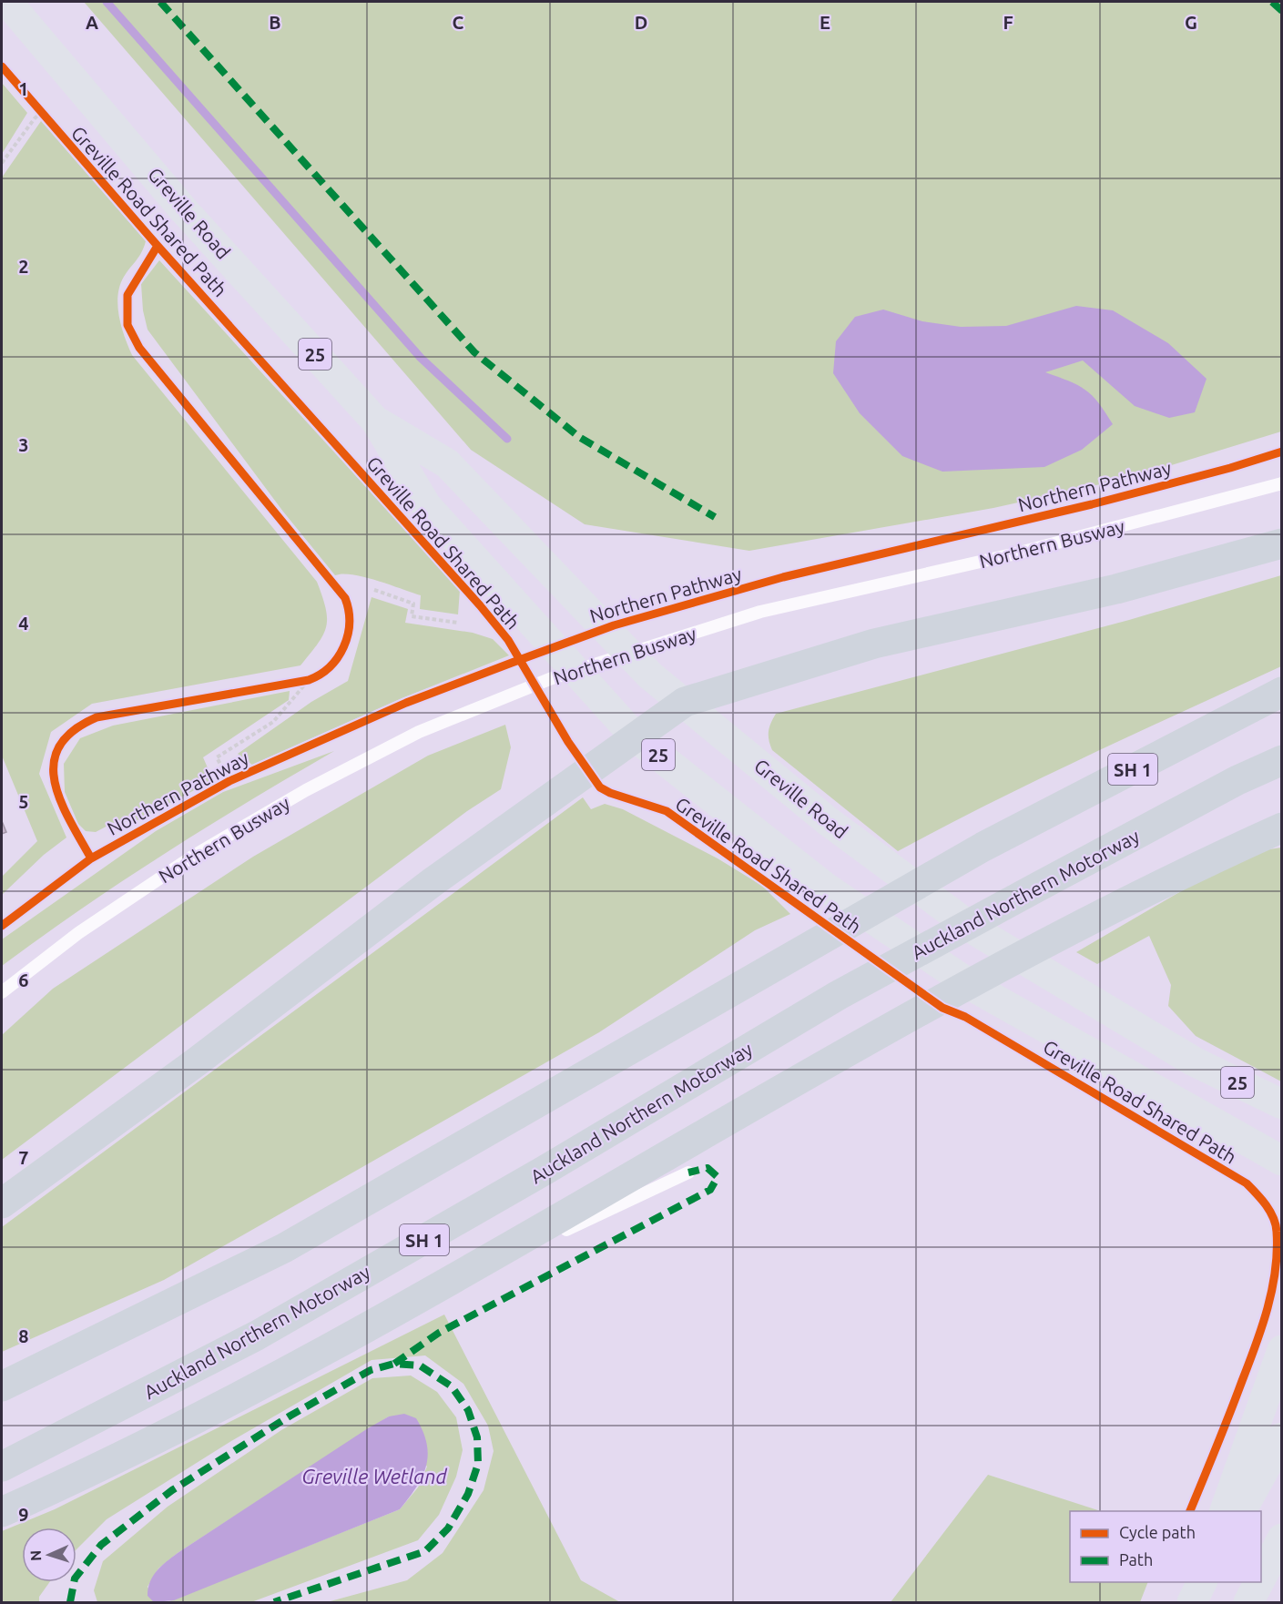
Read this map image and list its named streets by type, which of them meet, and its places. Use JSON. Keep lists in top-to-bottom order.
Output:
{
  "streets": {
    "highway": ["SH 1", "Auckland Northern Motorway"],
    "main road": ["Greville Road", "25"],
    "lane": ["Northern Busway"],
    "cycle path": ["Greville Road Shared Path", "Northern Pathway"]
  },
  "water": ["Greville Wetland"],
  "legend": ["Cycle path", "Path"],
  "north": "left",
  "grid": {
    "columns": [
      "A",
      "B",
      "C",
      "D",
      "E",
      "F",
      "G"
    ],
    "rows": [
      "1",
      "2",
      "3",
      "4",
      "5",
      "6",
      "7",
      "8",
      "9"
    ]
  }
}
